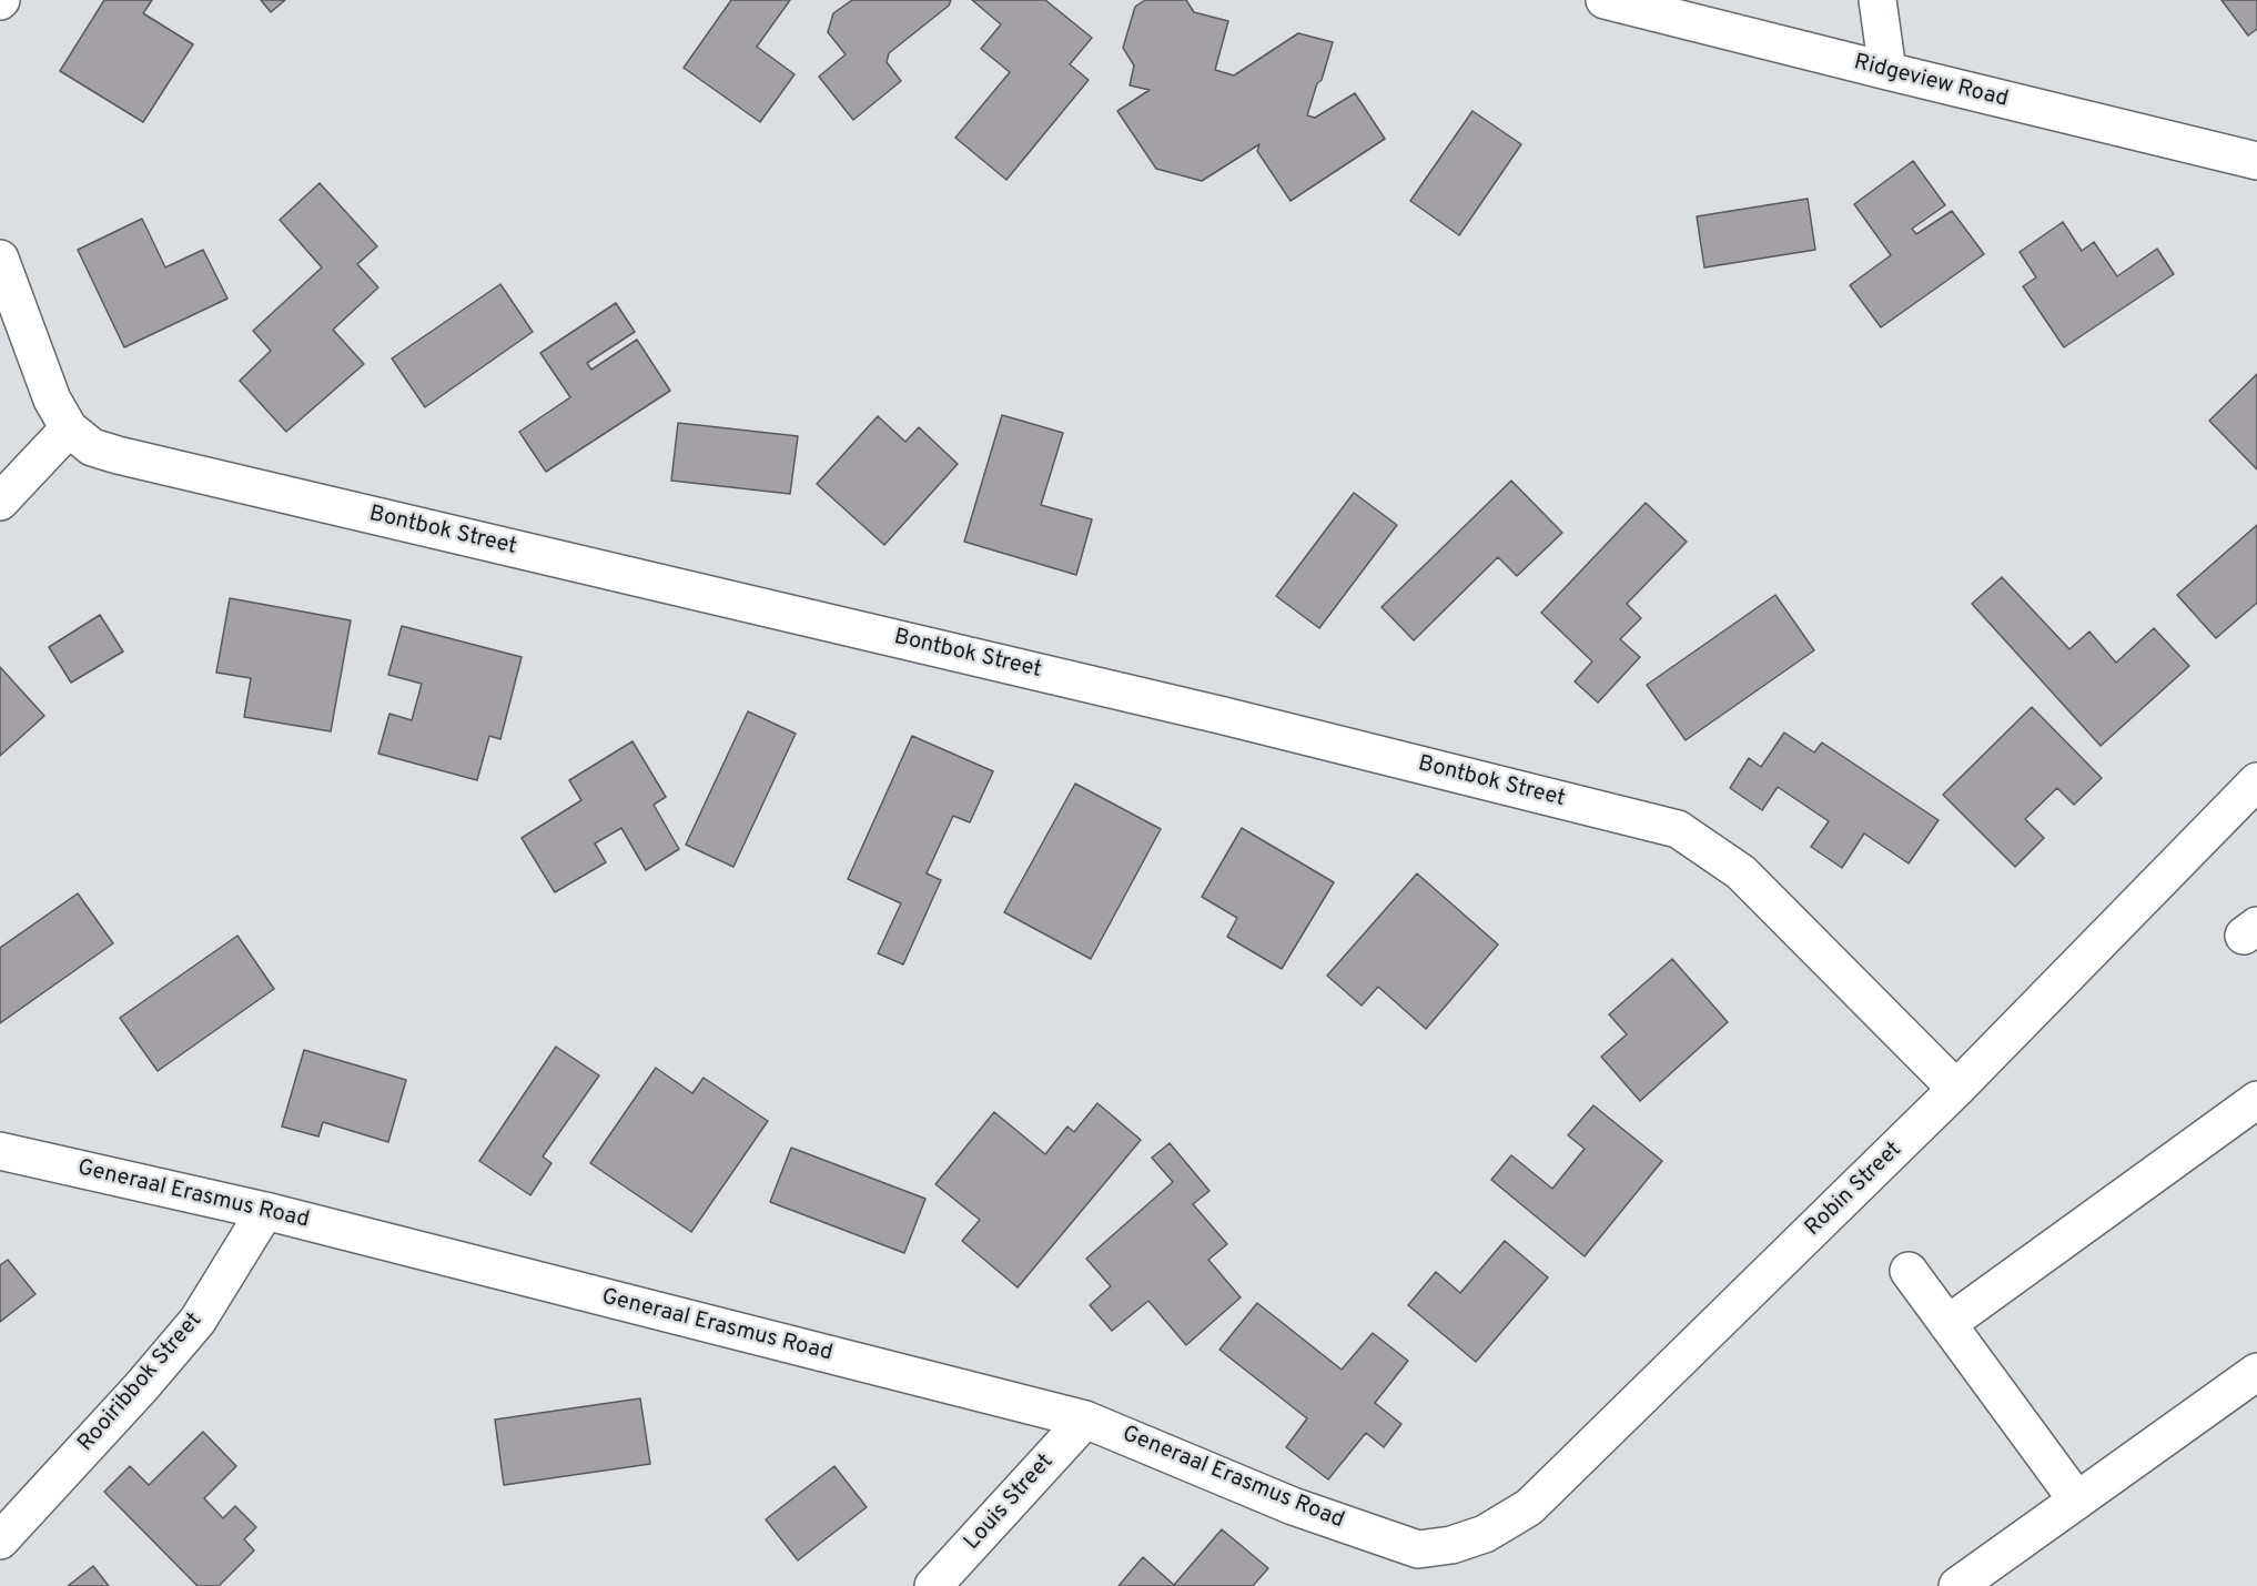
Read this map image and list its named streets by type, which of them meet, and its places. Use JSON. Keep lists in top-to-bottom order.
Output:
{
  "streets": {
    "street": [
      "Ridgeview Road",
      "Bontbok Street",
      "Robin Street",
      "Generaal Erasmus Road",
      "Rooiribbok Street",
      "Louis Street"
    ]
  },
  "crossings": [
    ["Bontbok Street", "Robin Street"],
    ["Robin Street", "Generaal Erasmus Road"],
    ["Generaal Erasmus Road", "Rooiribbok Street"],
    ["Generaal Erasmus Road", "Louis Street"]
  ]
}
